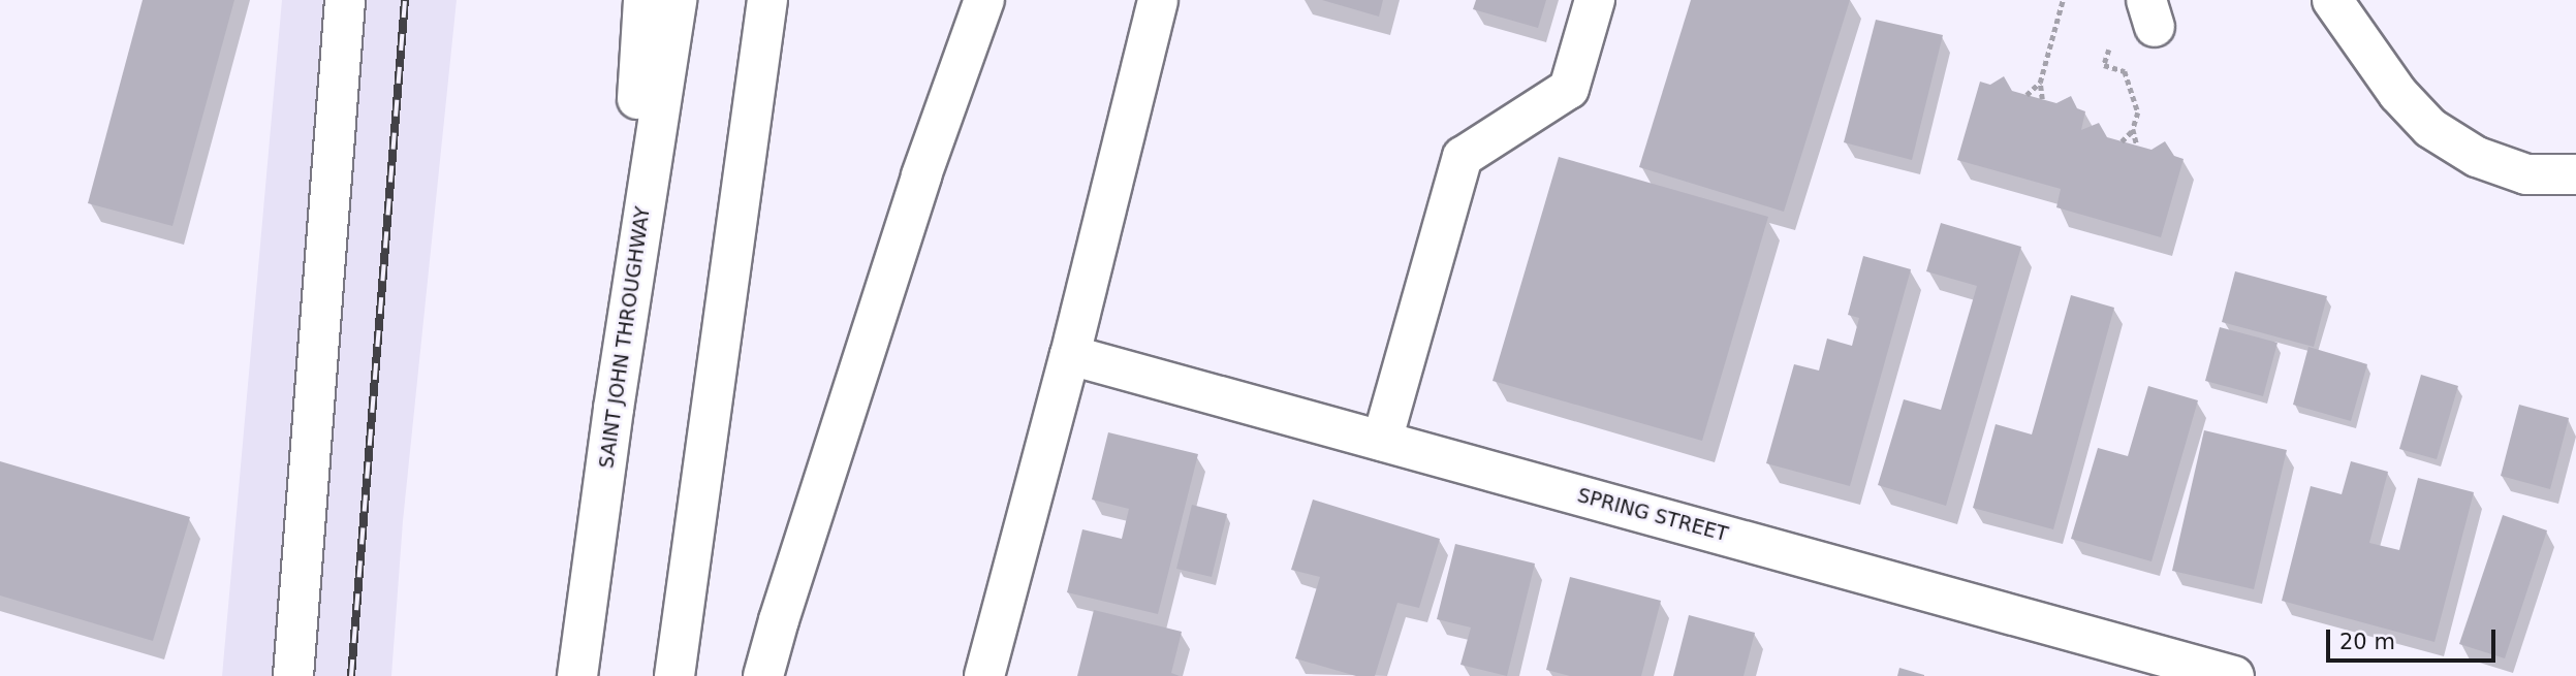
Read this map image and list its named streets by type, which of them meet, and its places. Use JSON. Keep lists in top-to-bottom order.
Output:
{
  "streets": {
    "main road": ["SAINT JOHN THROUGHWAY", "SPRING STREET"]
  },
  "scale_bar": "20 m"
}
